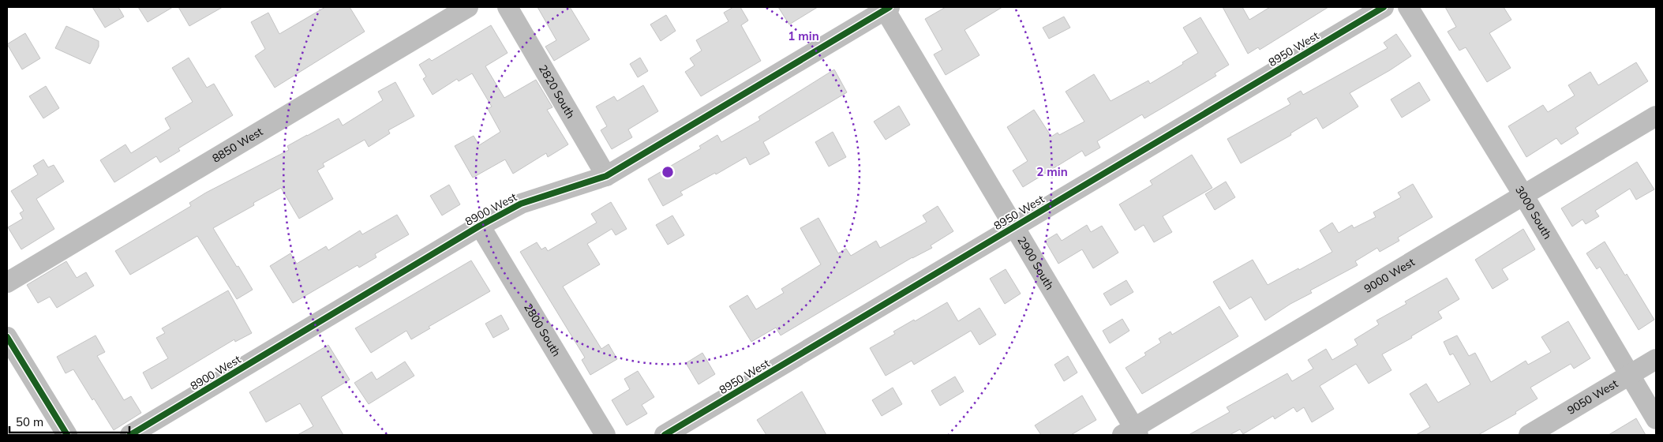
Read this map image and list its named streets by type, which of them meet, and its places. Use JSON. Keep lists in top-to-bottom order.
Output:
{
  "streets": {
    "street": [
      "8950 West",
      "2820 South",
      "8850 West",
      "8900 West",
      "3000 South",
      "2900 South",
      "9000 West",
      "2800 South",
      "9050 West"
    ]
  },
  "crossings": [
    ["8950 West", "2900 South"],
    ["2820 South", "8900 West"],
    ["8900 West", "2900 South"],
    ["8900 West", "2800 South"],
    ["3000 South", "9000 West"],
    ["3000 South", "9050 West"],
    ["2900 South", "9000 West"]
  ],
  "scale_bar": "50 m",
  "rings": ["1 min", "2 min"]
}
